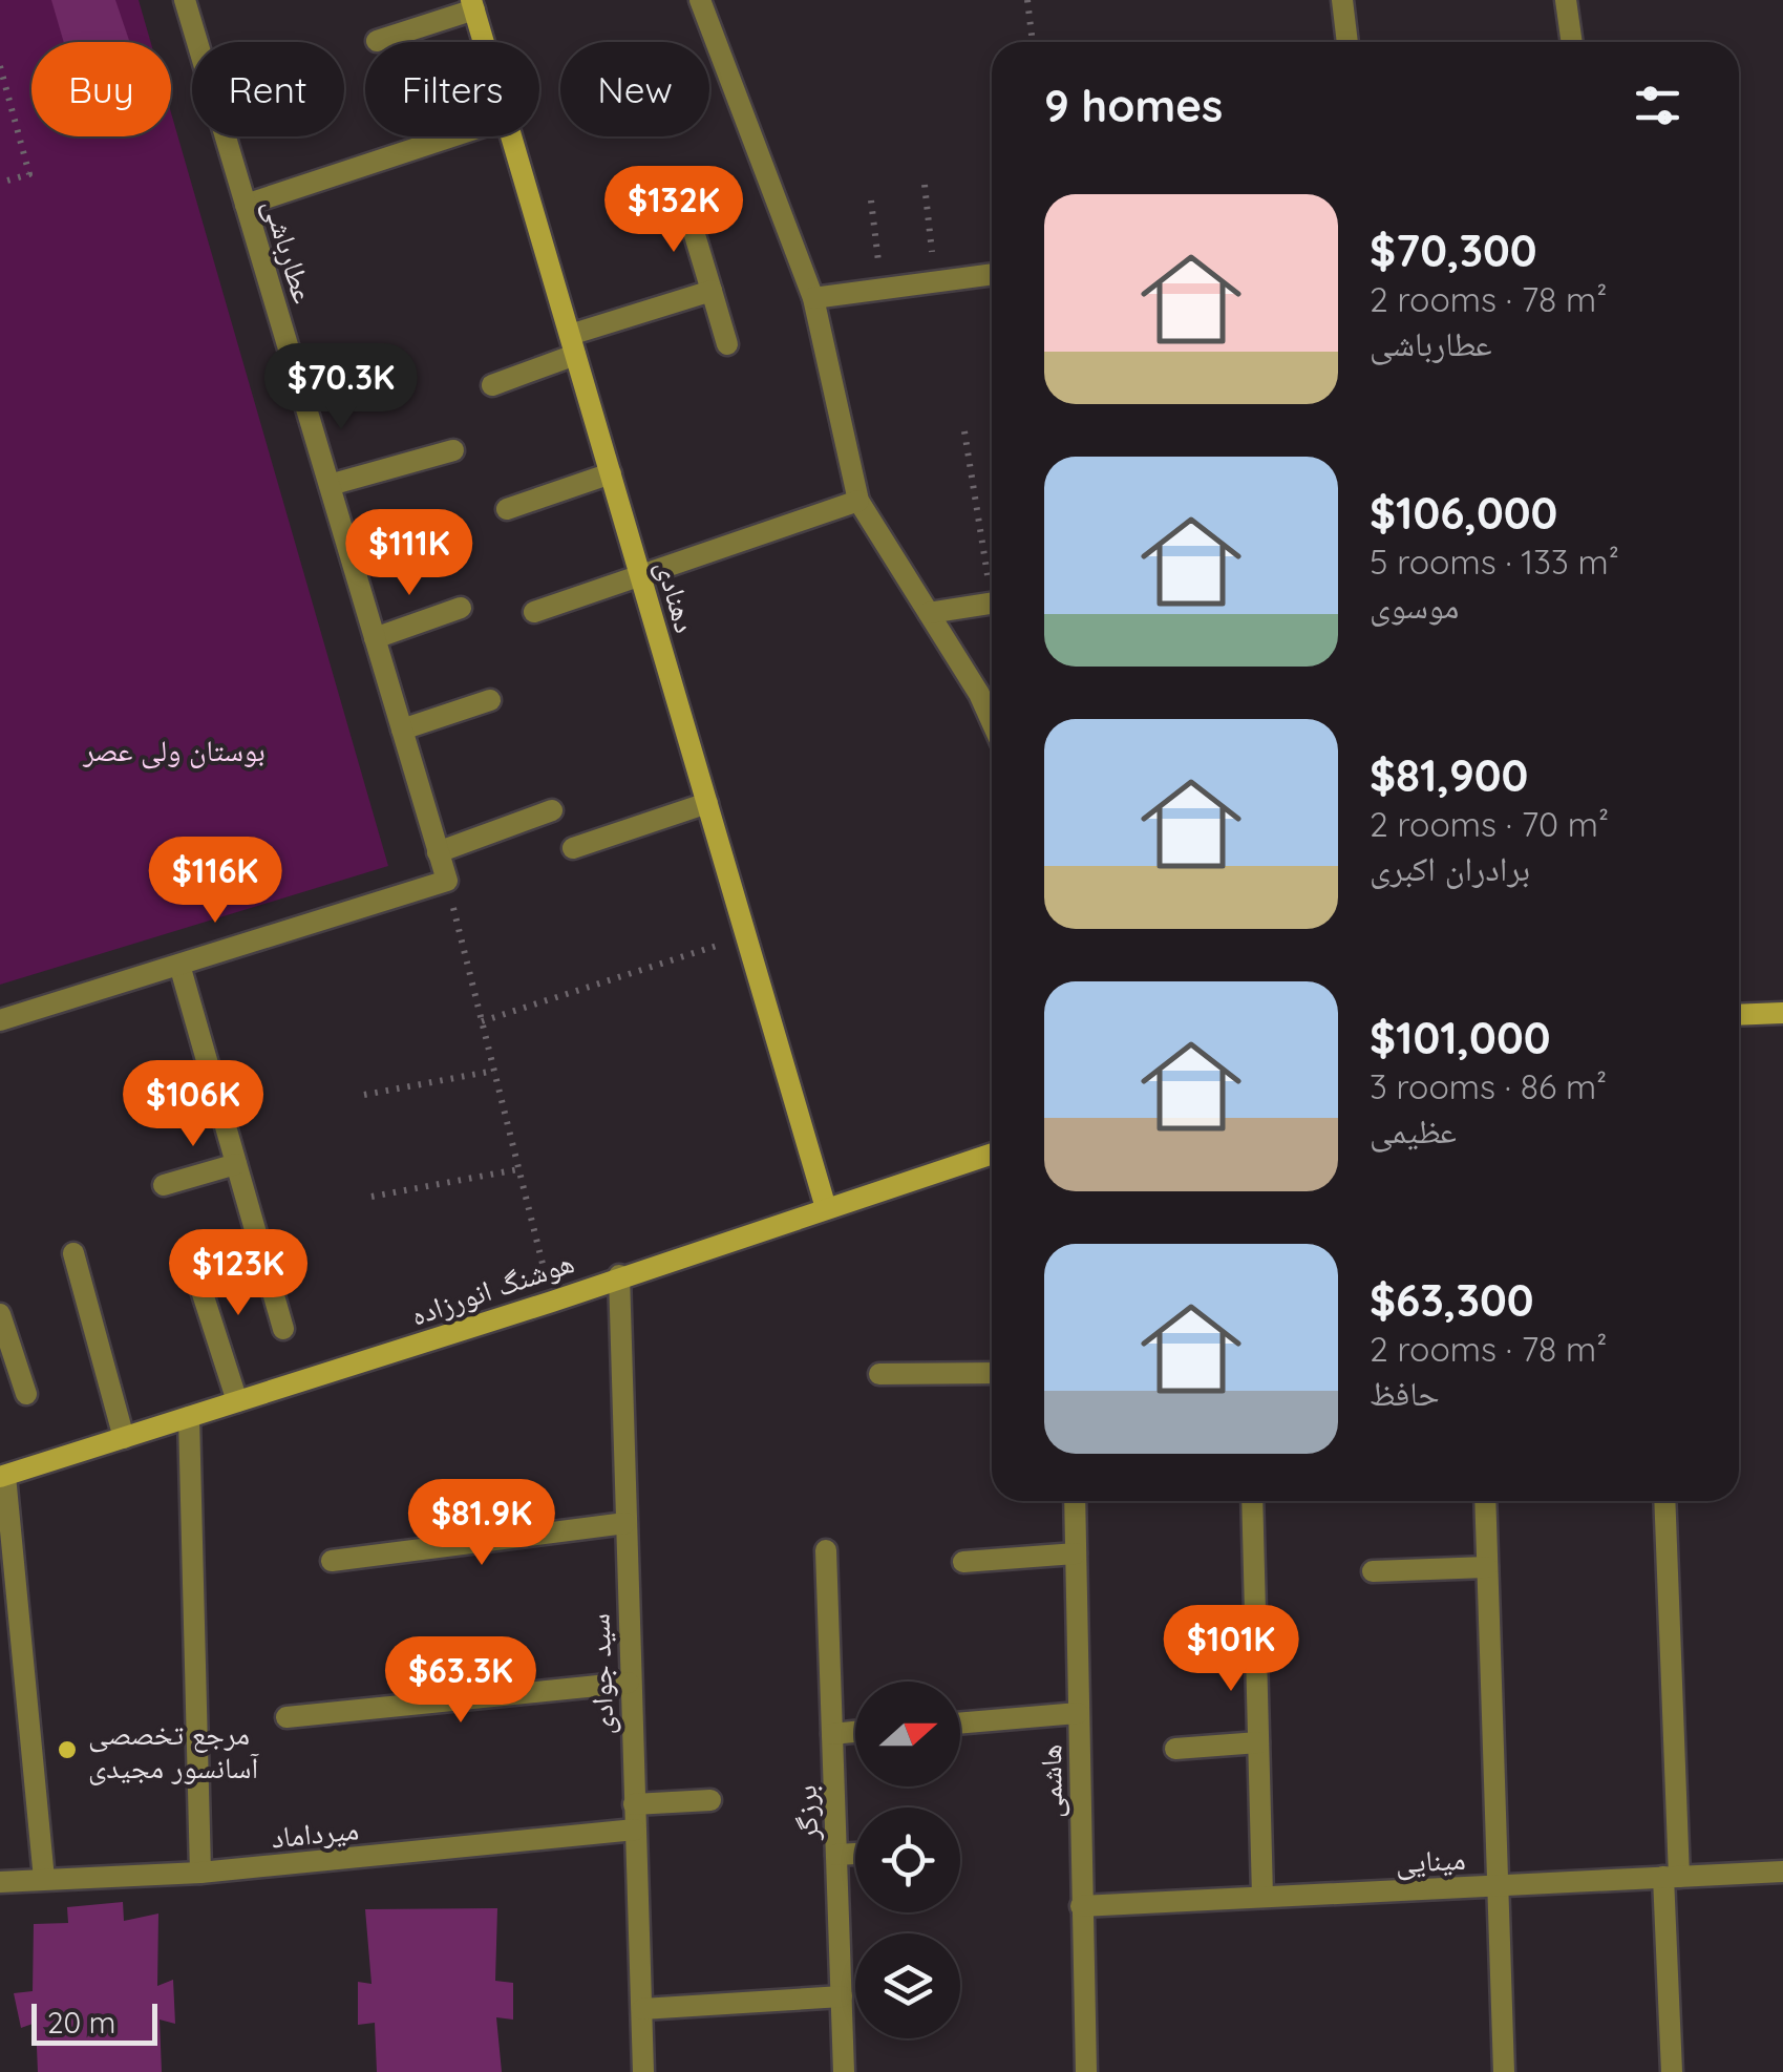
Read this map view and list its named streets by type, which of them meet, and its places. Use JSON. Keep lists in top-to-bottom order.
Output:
{
  "streets": {
    "main road": ["دهنادی", "هوشنگ انورزاده"],
    "street": [
      "عطارباشی",
      "سید جوادی",
      "هاشمی",
      "برزگر",
      "میرداماد",
      "مینایی"
    ]
  },
  "crossings": [
    ["دهنادی", "هوشنگ انورزاده"],
    ["هوشنگ انورزاده", "سید جوادی"],
    ["سید جوادی", "میرداماد"],
    ["هاشمی", "مینایی"]
  ],
  "parks": ["بوستان ولی عصر"],
  "places": ["مرجع تخصصی آسانسور مجیدی"],
  "scale_bar": "20 m",
  "north": "right",
  "page": {
    "chip": [
      "Buy",
      "Rent",
      "Filters",
      "New"
    ],
    "heading": "9 homes",
    "price": [
      "$132K",
      "$70.3K",
      "$111K",
      "$116K",
      "$106K",
      "$123K",
      "$81.9K",
      "$101K",
      "$63.3K"
    ],
    "list": [
      {
        "name": "$70,300",
        "note": "2 rooms · 78 m² · عطارباشی"
      },
      {
        "name": "$106,000",
        "note": "5 rooms · 133 m² · موسوی"
      },
      {
        "name": "$81,900",
        "note": "2 rooms · 70 m² · برادران اکبری"
      },
      {
        "name": "$101,000",
        "note": "3 rooms · 86 m² · عظیمی"
      },
      {
        "name": "$63,300",
        "note": "2 rooms · 78 m² · حافظ"
      }
    ],
    "scale": "20 m"
  }
}
